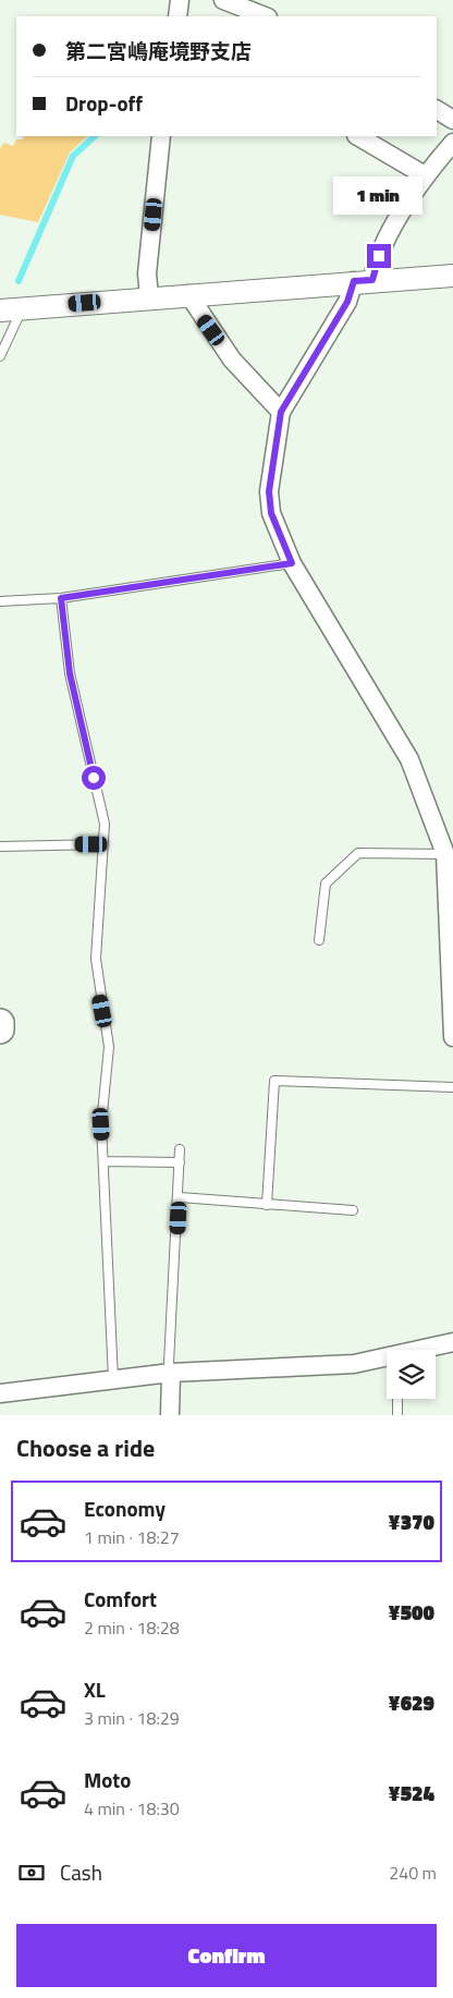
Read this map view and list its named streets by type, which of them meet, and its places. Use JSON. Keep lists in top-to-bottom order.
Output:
{
  "page": {
    "banner": ["第二宮嶋庵境野支店", "Drop-off"],
    "bubble": "1 min",
    "heading": "Choose a ride",
    "list": [
      {
        "name": "Economy",
        "note": "1 min · 18:27",
        "value": "¥370"
      },
      {
        "name": "Comfort",
        "note": "2 min · 18:28",
        "value": "¥500"
      },
      {
        "name": "XL",
        "note": "3 min · 18:29",
        "value": "¥629"
      },
      {
        "name": "Moto",
        "note": "4 min · 18:30",
        "value": "¥524"
      }
    ],
    "pay": ["Cash", "240 m"],
    "buttons": "Confirm"
  }
}
